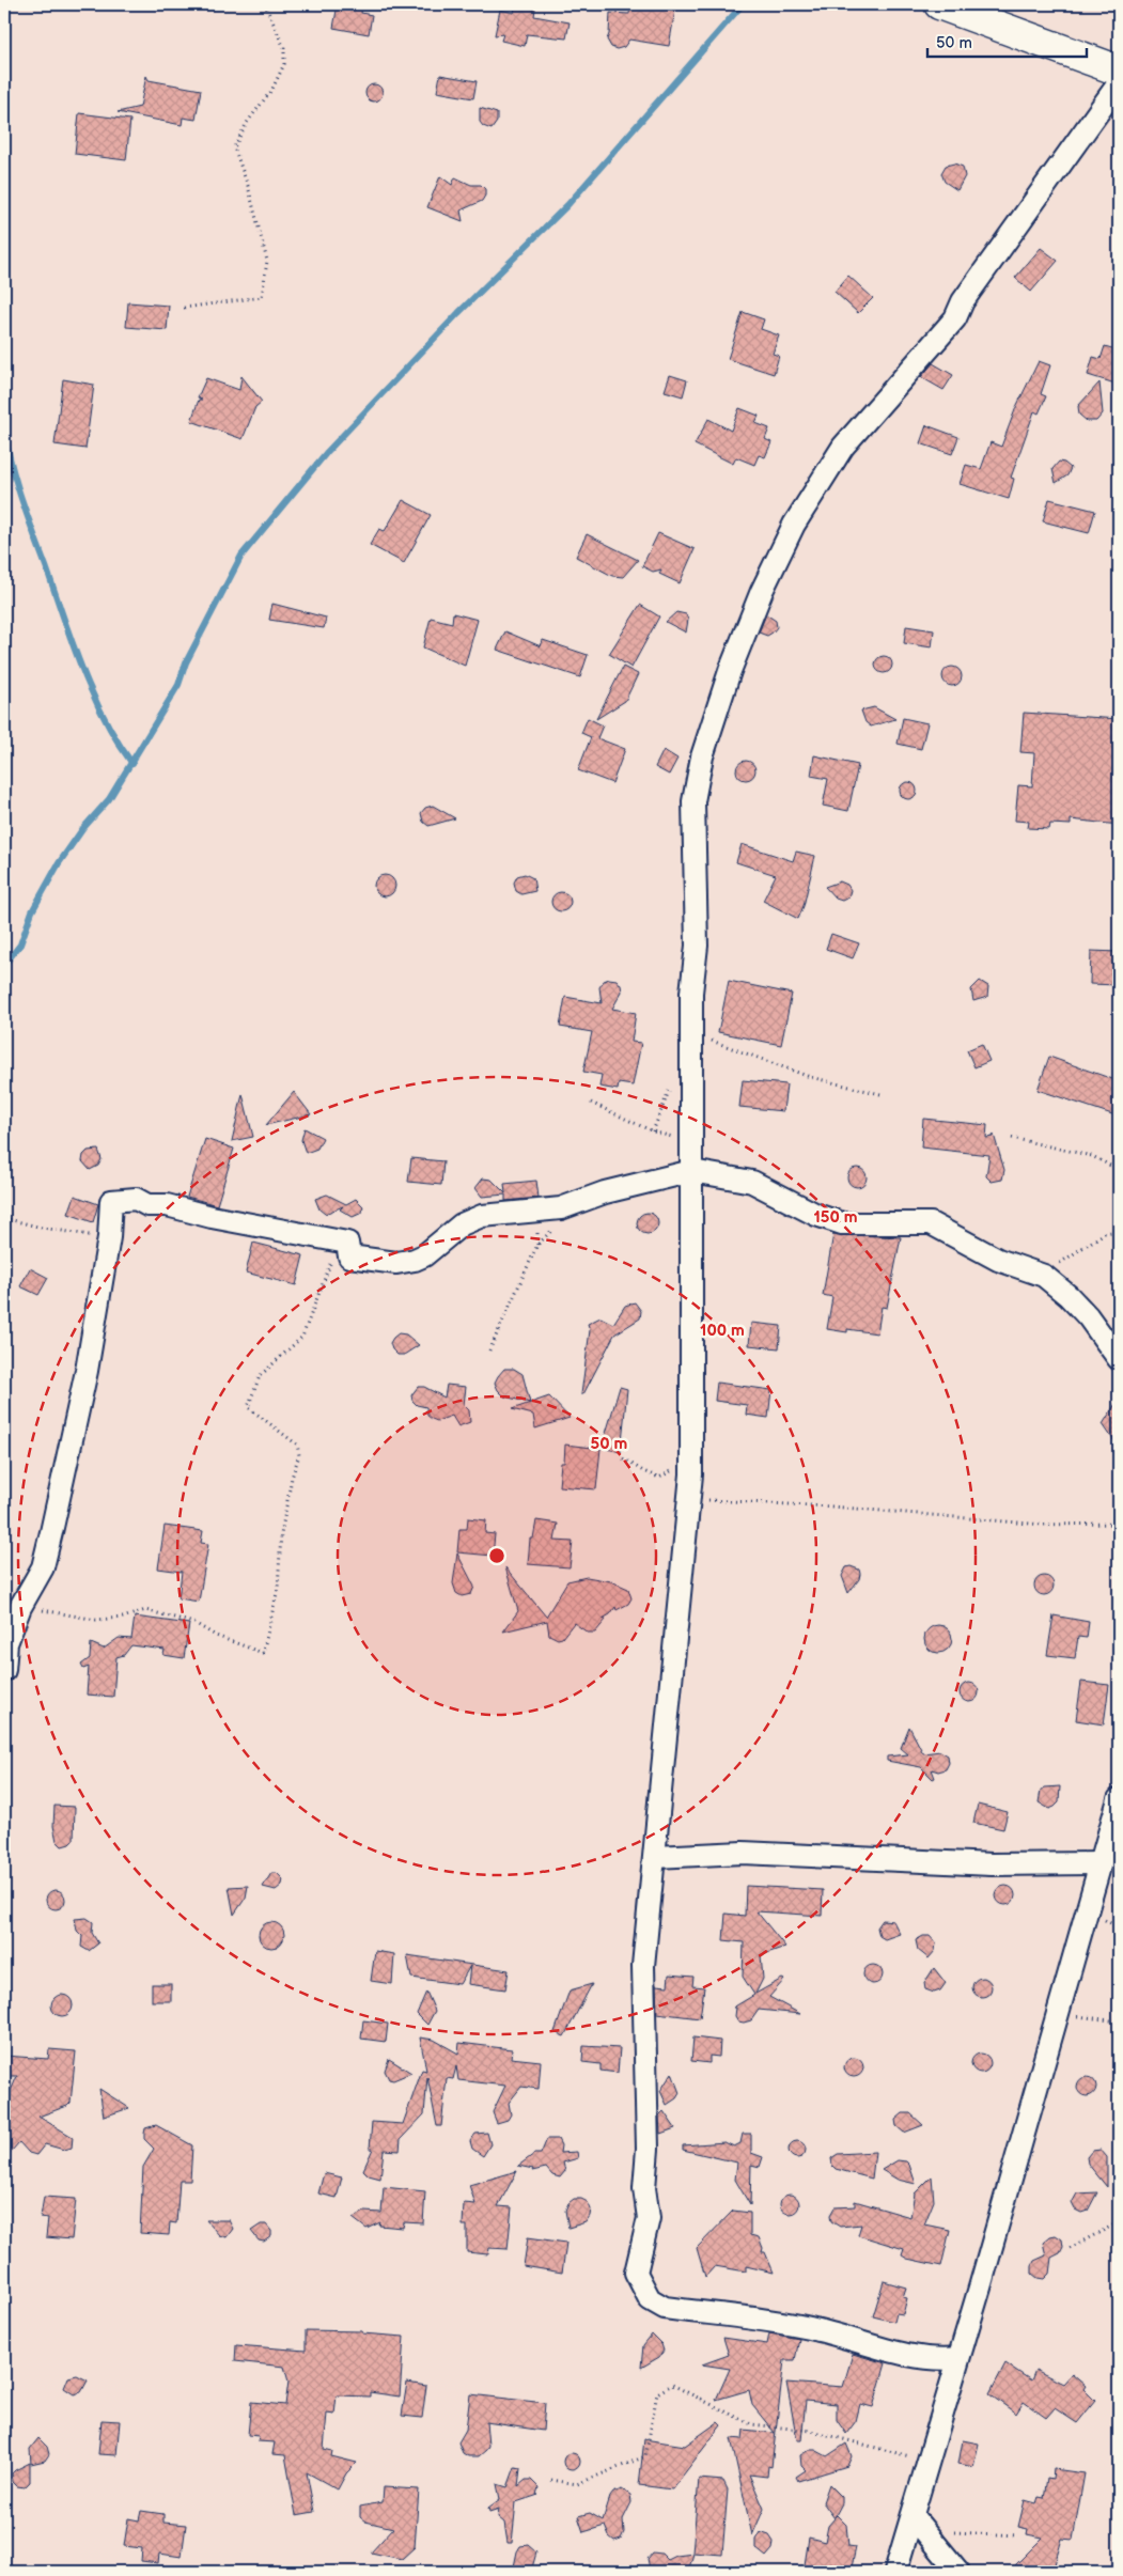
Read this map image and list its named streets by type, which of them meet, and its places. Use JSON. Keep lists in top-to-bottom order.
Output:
{
  "scale_bar": "50 m",
  "rings": ["150 m", "100 m", "50 m"]
}
